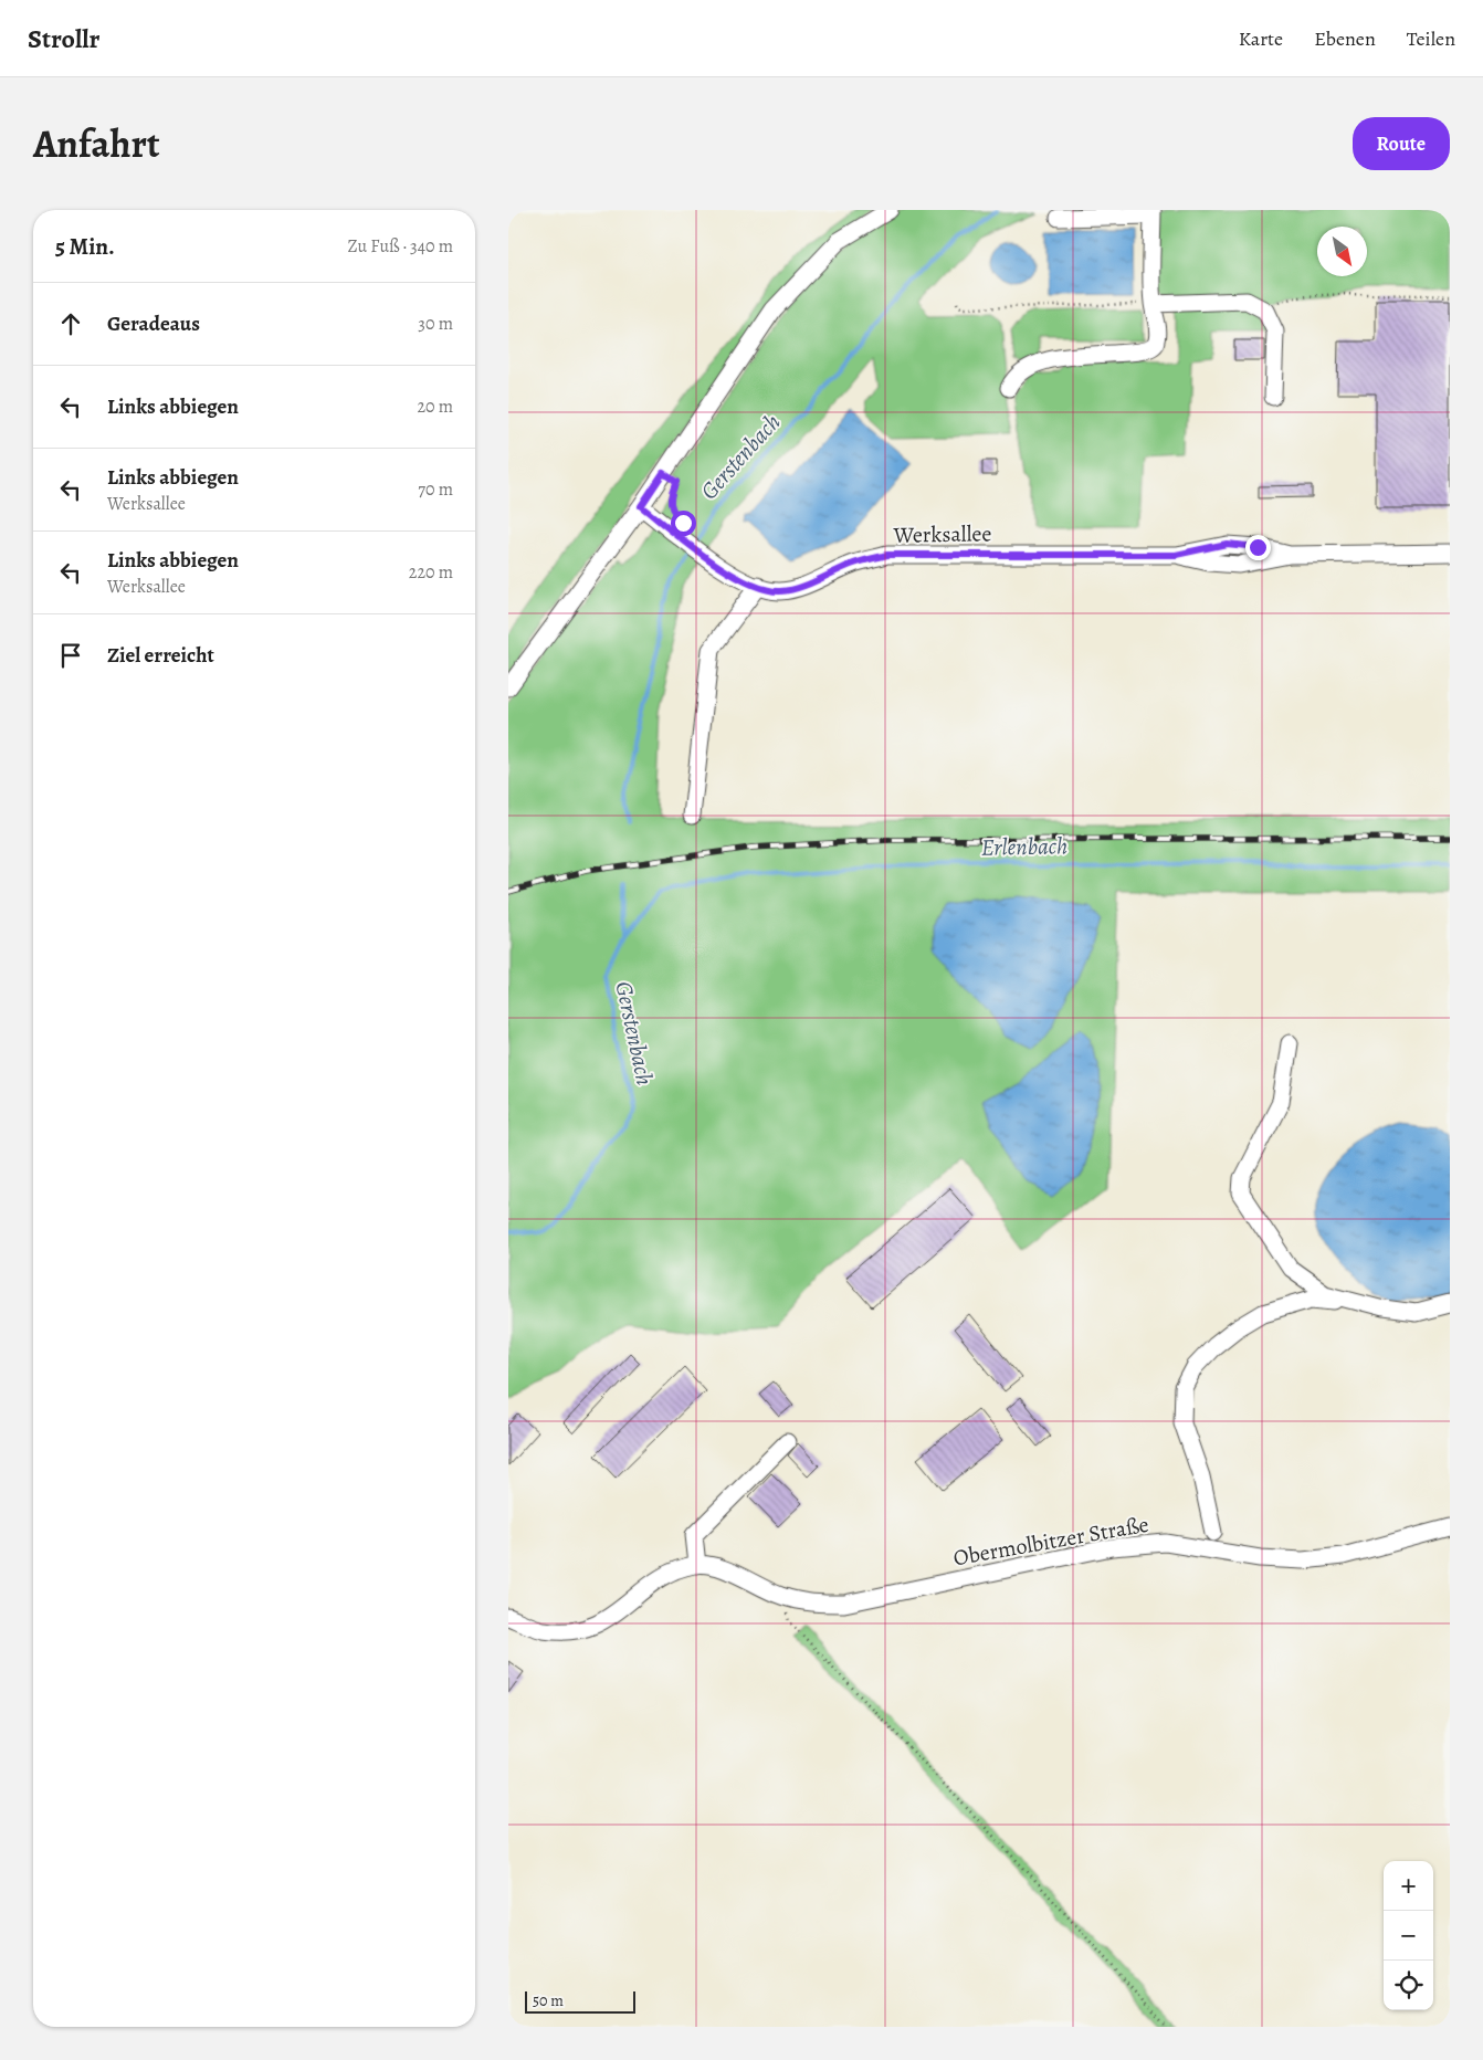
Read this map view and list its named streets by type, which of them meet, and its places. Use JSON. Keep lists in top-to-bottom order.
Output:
{
  "streets": {
    "street": ["Werksallee", "Obermolbitzer Straße"]
  },
  "water": ["Gerstenbach", "Erlenbach"],
  "scale_bar": "50 m",
  "north": "bottom right",
  "page": {
    "header": "Strollr",
    "nav": ["Karte", "Ebenen", "Teilen"],
    "title": "Anfahrt",
    "buttons": "Route",
    "heading": ["5 Min.", "Zu Fuß · 340 m"],
    "list": [
      ["Geradeaus", "30 m"],
      ["Links abbiegen", "20 m"],
      ["Links abbiegen", "Werksallee", "70 m"],
      ["Links abbiegen", "Werksallee", "220 m"],
      "Ziel erreicht"
    ],
    "map_buttons": ["+", "−"],
    "scale": "50 m"
  }
}
